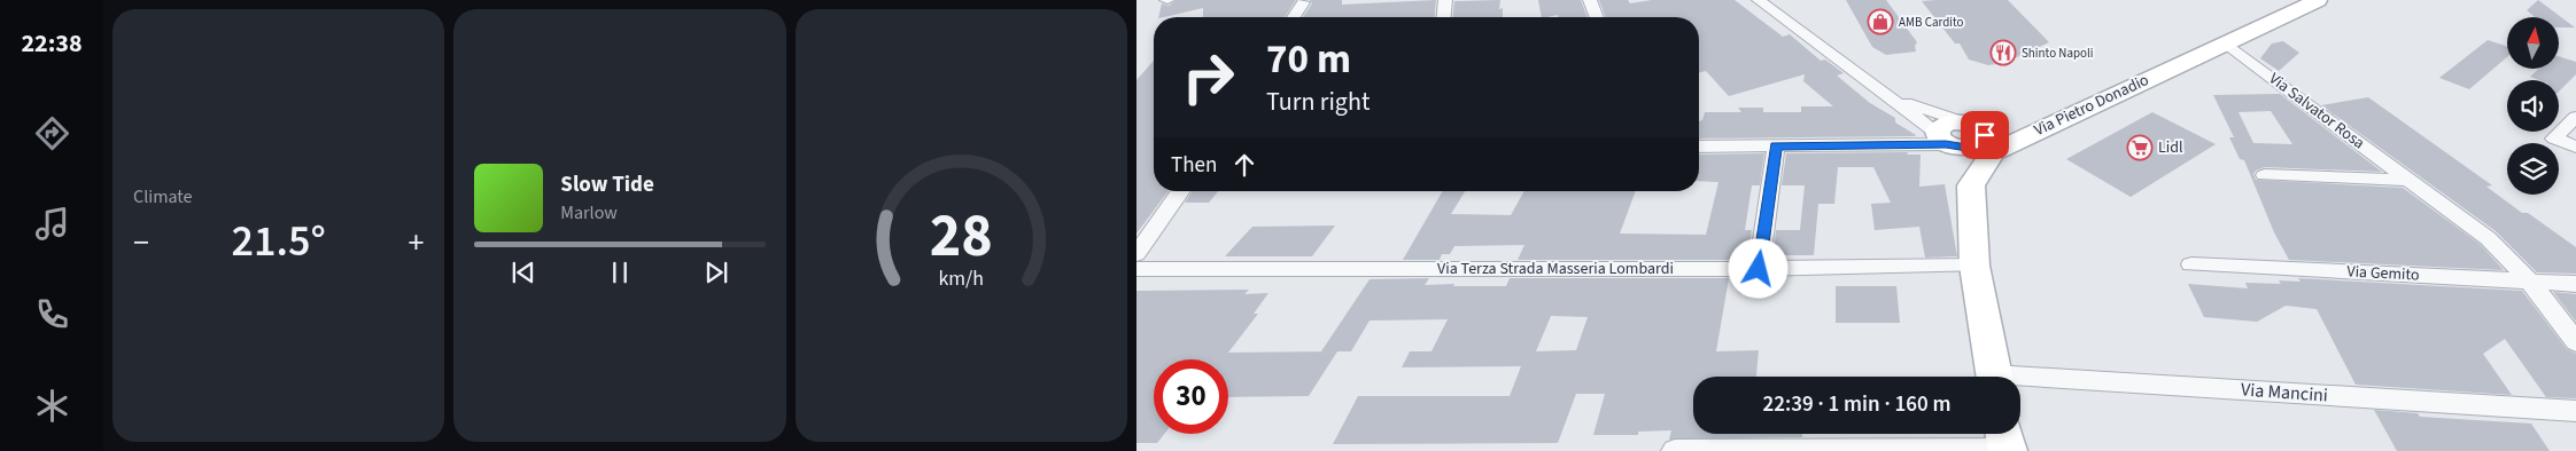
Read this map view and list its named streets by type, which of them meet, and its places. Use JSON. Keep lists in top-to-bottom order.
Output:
{
  "streets": {
    "main road": ["Via Pietro Donadio"],
    "street": [
      "Via Salvator Rosa",
      "Via Terza Strada Masseria Lombardi",
      "Via Gemito",
      "Via Mancini"
    ]
  },
  "crossings": [
    ["Via Pietro Donadio", "Via Salvator Rosa"],
    ["Via Salvator Rosa", "Via Gemito"]
  ],
  "places": {
    "shop": ["AMB Cardito"],
    "restaurant": ["Shinto Napoli"],
    "supermarket": ["Lidl"]
  },
  "north": "top",
  "page": {
    "tabs": "22:38",
    "tile": "Climate",
    "turn": ["70 m", "Turn right"],
    "then": "Then",
    "song": ["Slow Tide", "Marlow"],
    "heat": ["−", "21.5°", "+"],
    "limit": "30",
    "trip": "22:39 · 1 min · 160 m",
    "gauge": ["28", "km/h"]
  }
}
